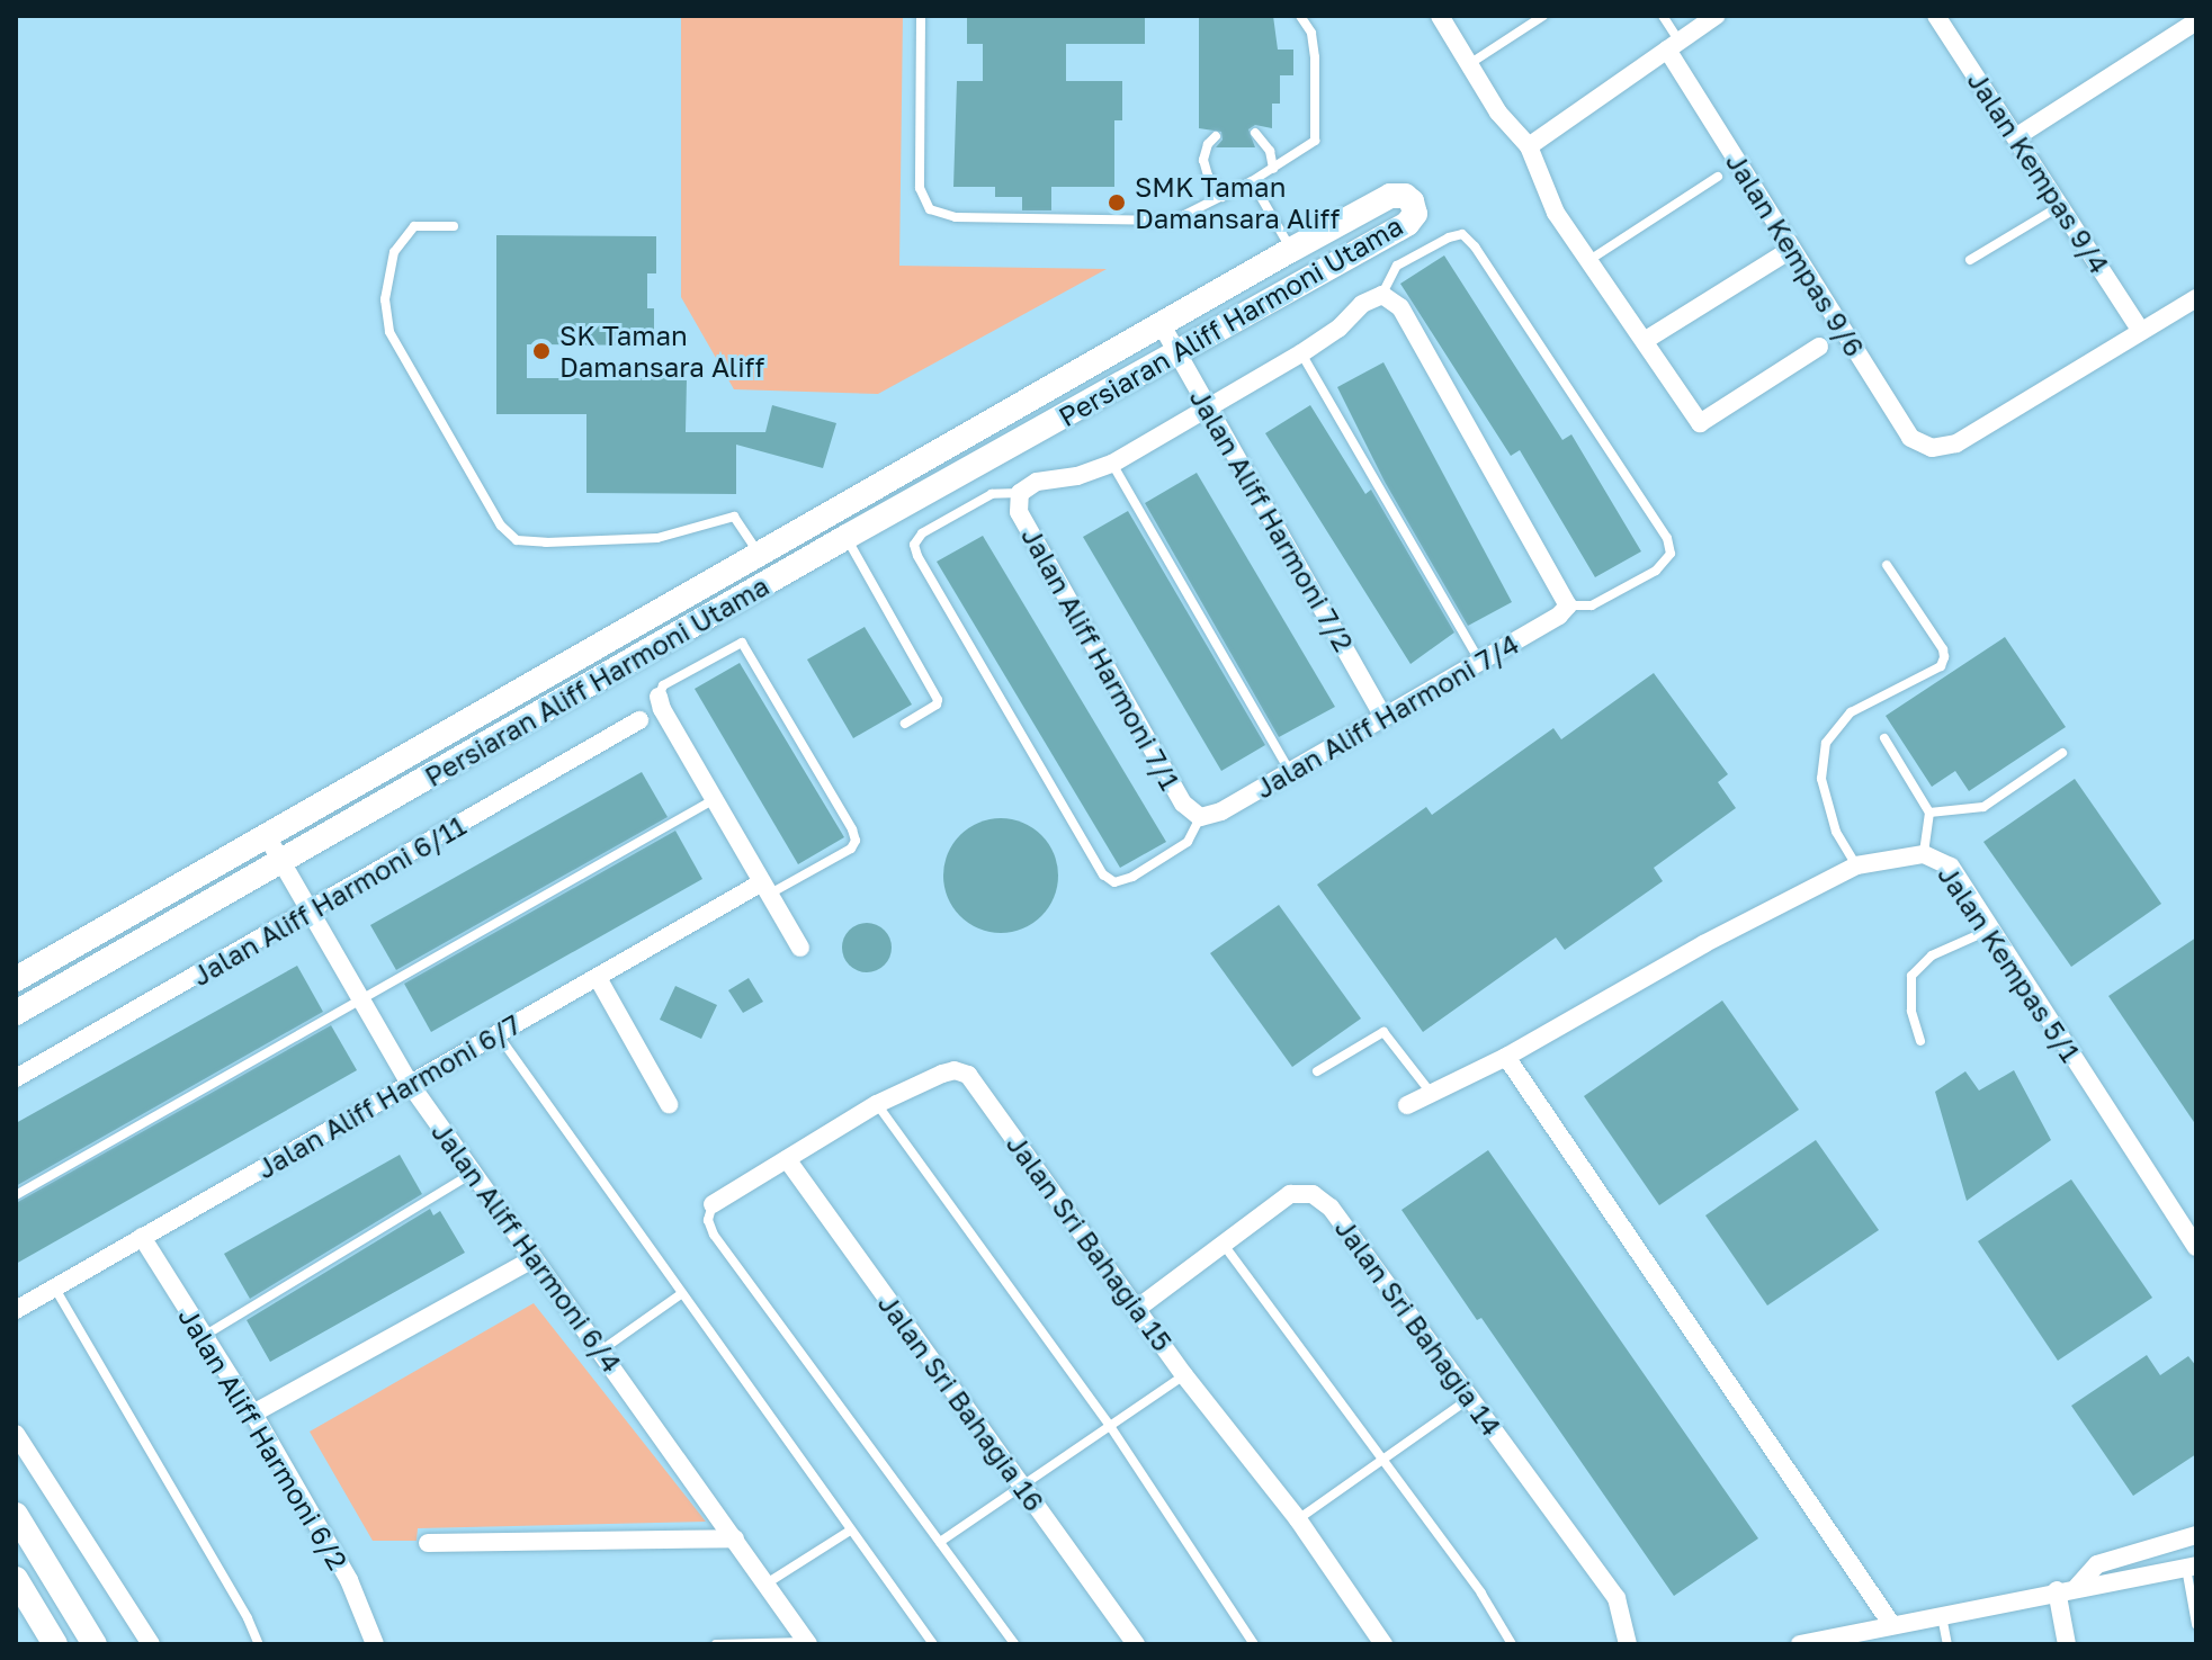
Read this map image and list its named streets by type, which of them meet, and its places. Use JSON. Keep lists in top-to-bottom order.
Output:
{
  "streets": {
    "street": [
      "Jalan Kempas 9/4",
      "Jalan Kempas 9/6",
      "Persiaran Aliff Harmoni Utama",
      "Jalan Aliff Harmoni 7/2",
      "Jalan Aliff Harmoni 7/1",
      "Jalan Aliff Harmoni 7/4",
      "Jalan Aliff Harmoni 6/11",
      "Jalan Kempas 5/1",
      "Jalan Aliff Harmoni 6/7",
      "Jalan Sri Bahagia 15",
      "Jalan Aliff Harmoni 6/4",
      "Jalan Sri Bahagia 14",
      "Jalan Sri Bahagia 16",
      "Jalan Aliff Harmoni 6/2"
    ]
  },
  "crossings": [
    ["Jalan Kempas 9/4", "Jalan Kempas 9/6"],
    ["Persiaran Aliff Harmoni Utama", "Jalan Aliff Harmoni 7/2"],
    ["Persiaran Aliff Harmoni Utama", "Jalan Aliff Harmoni 6/4"],
    ["Jalan Aliff Harmoni 7/2", "Jalan Aliff Harmoni 7/4"],
    ["Jalan Aliff Harmoni 7/1", "Jalan Aliff Harmoni 7/4"],
    ["Jalan Aliff Harmoni 6/11", "Jalan Aliff Harmoni 6/4"],
    ["Jalan Aliff Harmoni 6/7", "Jalan Aliff Harmoni 6/4"],
    ["Jalan Aliff Harmoni 6/7", "Jalan Aliff Harmoni 6/2"],
    ["Jalan Sri Bahagia 15", "Jalan Sri Bahagia 14"],
    ["Jalan Sri Bahagia 15", "Jalan Sri Bahagia 16"]
  ],
  "places": ["SMK Taman Damansara Aliff", "SK Taman Damansara Aliff"]
}
